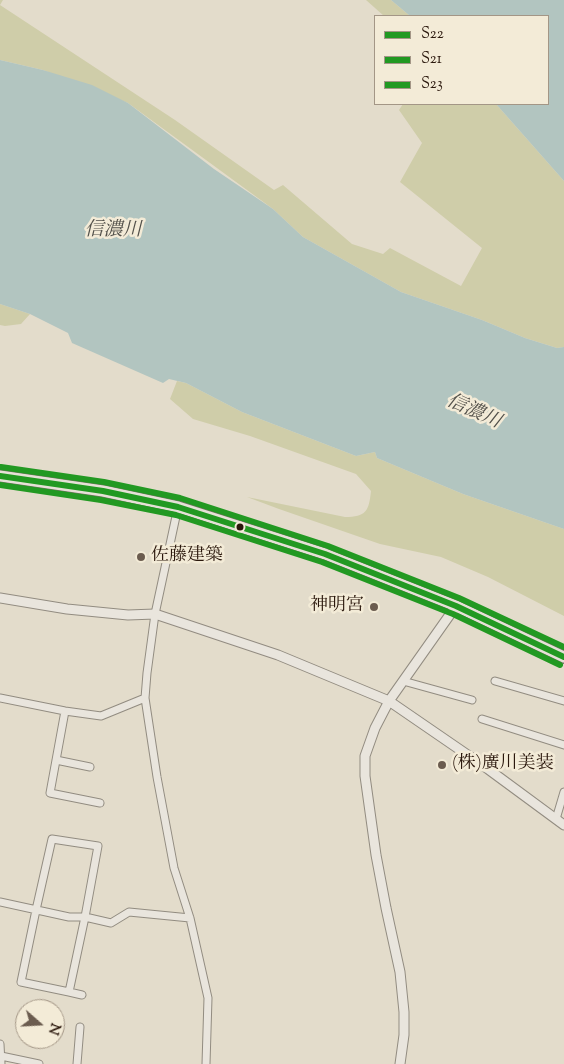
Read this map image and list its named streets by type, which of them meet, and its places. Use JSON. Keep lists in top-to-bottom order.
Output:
{
  "water": ["信濃川"],
  "places": ["佐藤建築", "神明宮", "(株)廣川美装"],
  "lines": ["transit line S23", "transit line S22", "transit line S21"],
  "legend": ["S22", "S21", "S23"],
  "north": "right"
}
